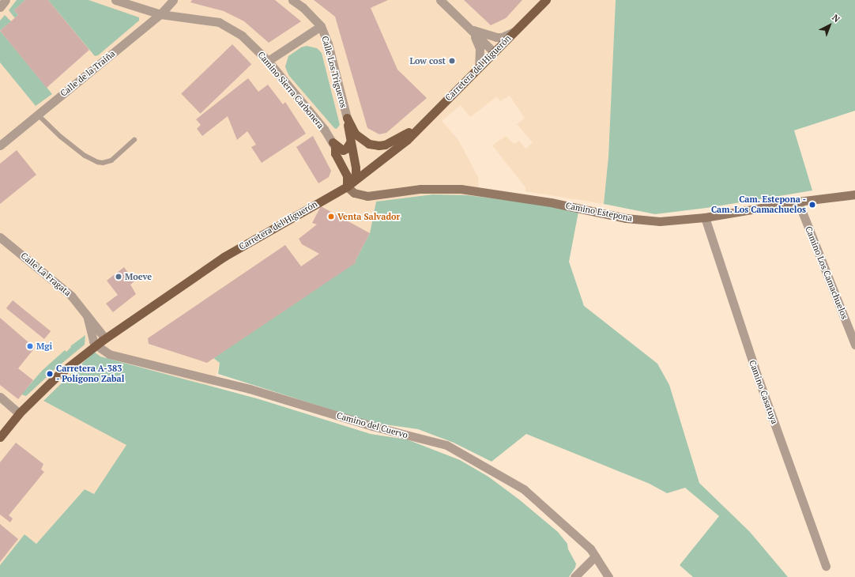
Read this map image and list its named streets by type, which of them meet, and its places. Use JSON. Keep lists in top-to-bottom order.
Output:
{
  "streets": {
    "main road": ["Carretera del Higuerón", "Camino Estepona"],
    "street": [
      "Calle Los Trigueros",
      "Calle de la Traiña",
      "Camino Sierra Carbonera",
      "Camino Los Camachuelos",
      "Calle La Fragata",
      "Camino Casatuya",
      "Camino del Cuervo"
    ]
  },
  "crossings": [
    ["Carretera del Higuerón", "Camino Estepona"],
    ["Carretera del Higuerón", "Calle La Fragata"],
    ["Carretera del Higuerón", "Camino del Cuervo"],
    ["Calle de la Traiña", "Camino Sierra Carbonera"],
    ["Camino Estepona", "Camino Los Camachuelos"],
    ["Camino Estepona", "Camino Casatuya"],
    ["Calle La Fragata", "Camino del Cuervo"]
  ],
  "places": [
    "Low cost",
    "Cam. Estepona - Cam. Los Camachuelos",
    "Venta Salvador",
    "Moeve",
    "Mgi",
    "Carretera A-383 - Polígono Zabal"
  ],
  "north": "top right"
}
